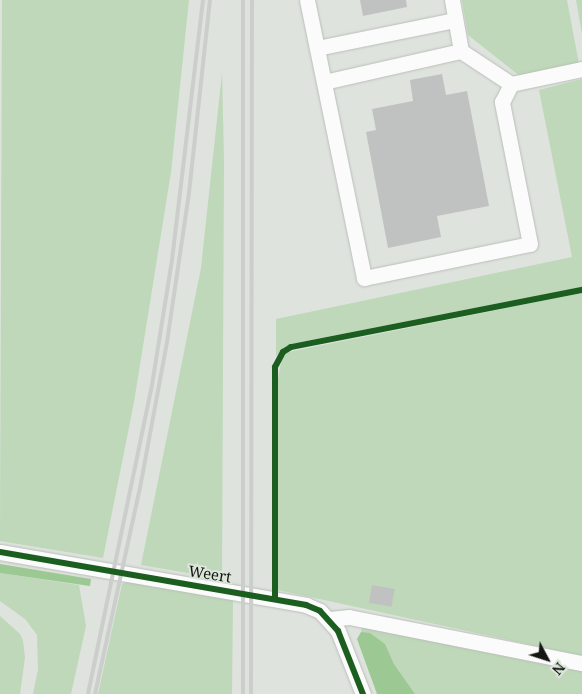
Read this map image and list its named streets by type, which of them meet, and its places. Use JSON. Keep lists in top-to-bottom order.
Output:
{
  "streets": {
    "street": ["Weert"]
  },
  "north": "bottom right"
}
